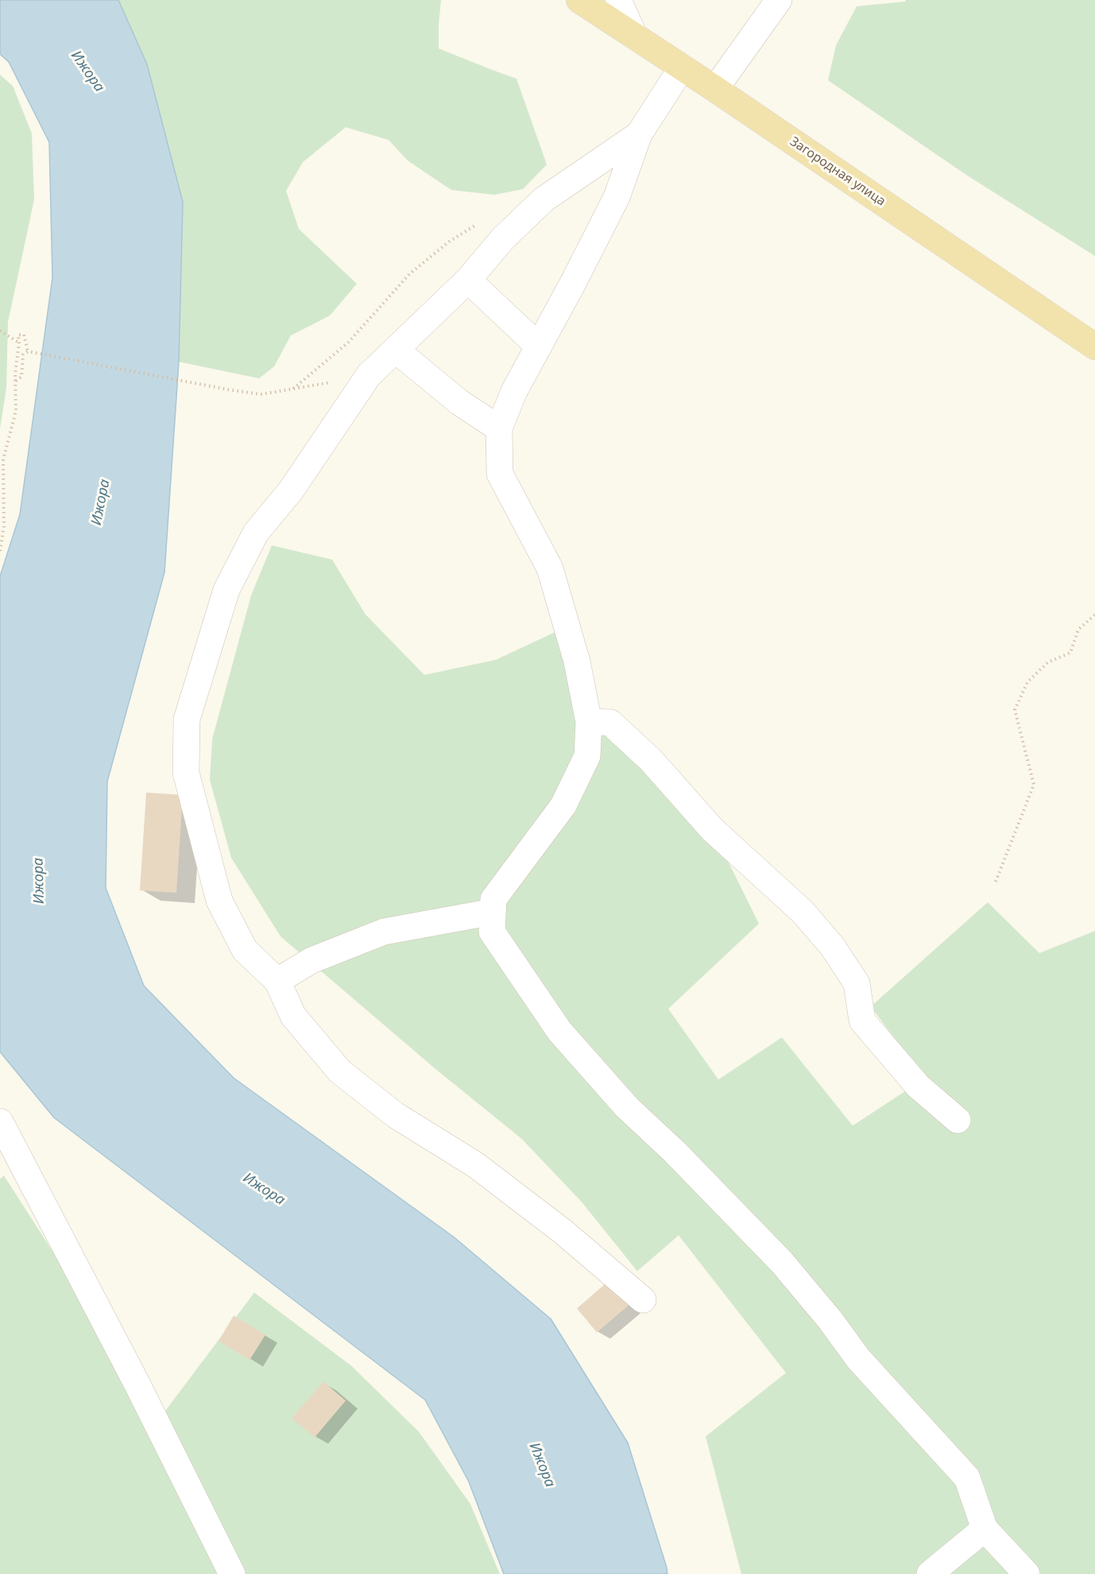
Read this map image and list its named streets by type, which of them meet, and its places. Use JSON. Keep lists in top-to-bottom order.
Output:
{
  "streets": {
    "main road": ["Загородная улица"]
  },
  "water": ["Ижора"]
}
